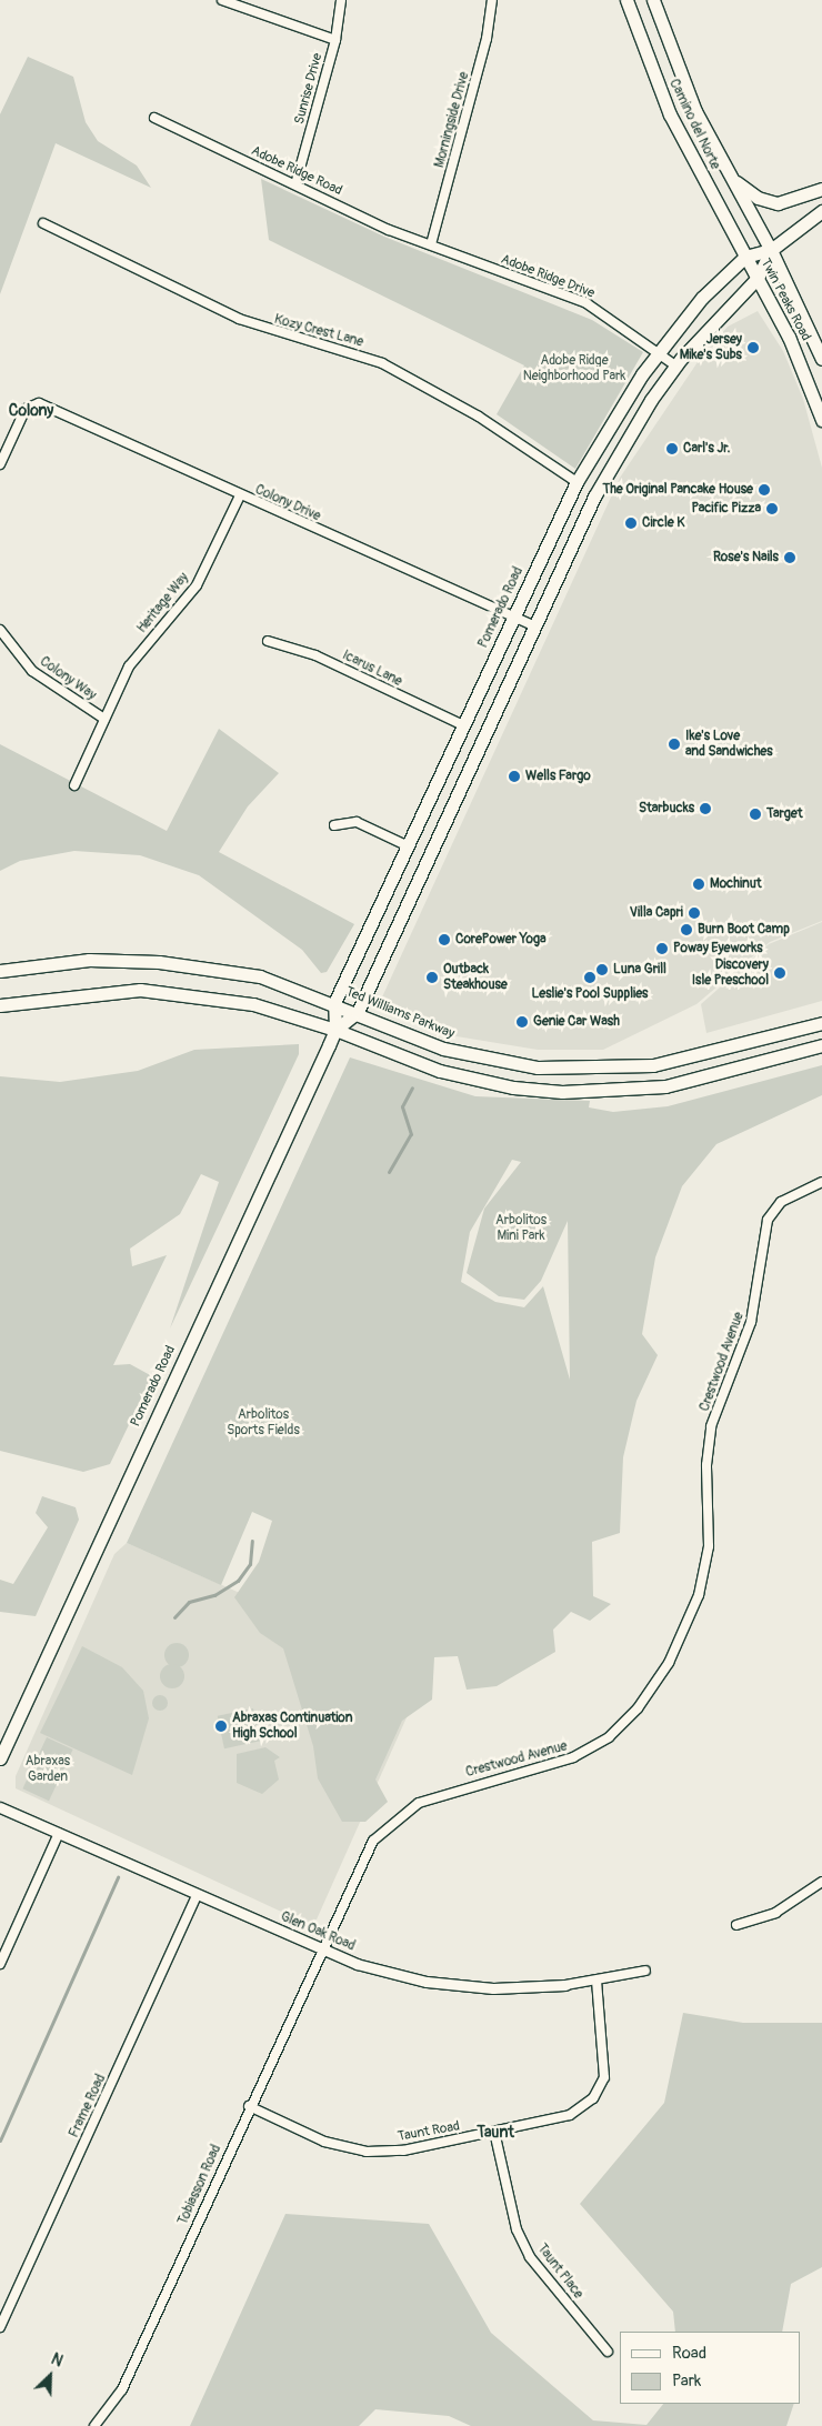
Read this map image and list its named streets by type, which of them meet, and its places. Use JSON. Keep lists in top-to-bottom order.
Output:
{
  "streets": {
    "main road": [
      "Camino del Norte",
      "Twin Peaks Road",
      "Pomerado Road",
      "Ted Williams Parkway"
    ],
    "street": [
      "Sunrise Drive",
      "Morningside Drive",
      "Adobe Ridge Road",
      "Adobe Ridge Drive",
      "Kozy Crest Lane",
      "Colony Drive",
      "Heritage Way",
      "Icarus Lane",
      "Colony Way",
      "Crestwood Avenue",
      "Glen Oak Road",
      "Frame Road",
      "Taunt Road",
      "Tobiasson Road",
      "Taunt Place"
    ]
  },
  "crossings": [
    ["Sunrise Drive", "Adobe Ridge Road"],
    ["Morningside Drive", "Adobe Ridge Road"],
    ["Morningside Drive", "Adobe Ridge Drive"],
    ["Camino del Norte", "Twin Peaks Road"],
    ["Camino del Norte", "Pomerado Road"],
    ["Adobe Ridge Road", "Adobe Ridge Drive"],
    ["Adobe Ridge Drive", "Pomerado Road"],
    ["Twin Peaks Road", "Pomerado Road"],
    ["Kozy Crest Lane", "Pomerado Road"],
    ["Colony Drive", "Heritage Way"],
    ["Colony Drive", "Pomerado Road"],
    ["Heritage Way", "Colony Way"],
    ["Pomerado Road", "Icarus Lane"],
    ["Pomerado Road", "Ted Williams Parkway"],
    ["Crestwood Avenue", "Glen Oak Road"],
    ["Crestwood Avenue", "Tobiasson Road"],
    ["Glen Oak Road", "Frame Road"],
    ["Glen Oak Road", "Taunt Road"],
    ["Glen Oak Road", "Tobiasson Road"],
    ["Taunt Road", "Tobiasson Road"],
    ["Taunt Road", "Taunt Place"]
  ],
  "districts": ["Colony", "Taunt"],
  "parks": [
    "Adobe Ridge Neighborhood Park",
    "Arbolitos Mini Park",
    "Arbolitos Sports Fields",
    "Abraxas Garden"
  ],
  "places": [
    "Jersey Mike's Subs",
    "Carl's Jr.",
    "The Original Pancake House",
    "Pacific Pizza",
    "Circle K",
    "Rose's Nails",
    "Ike's Love and Sandwiches",
    "Wells Fargo",
    "Starbucks",
    "Target",
    "Mochinut",
    "Villa Capri",
    "Burn Boot Camp",
    "CorePower Yoga",
    "Poway Eyeworks",
    "Luna Grill",
    "Discovery Isle Preschool",
    "Outback Steakhouse",
    "Leslie's Pool Supplies",
    "Genie Car Wash",
    "Abraxas Continuation High School"
  ],
  "legend": ["Road", "Park"],
  "north": "top right"
}
